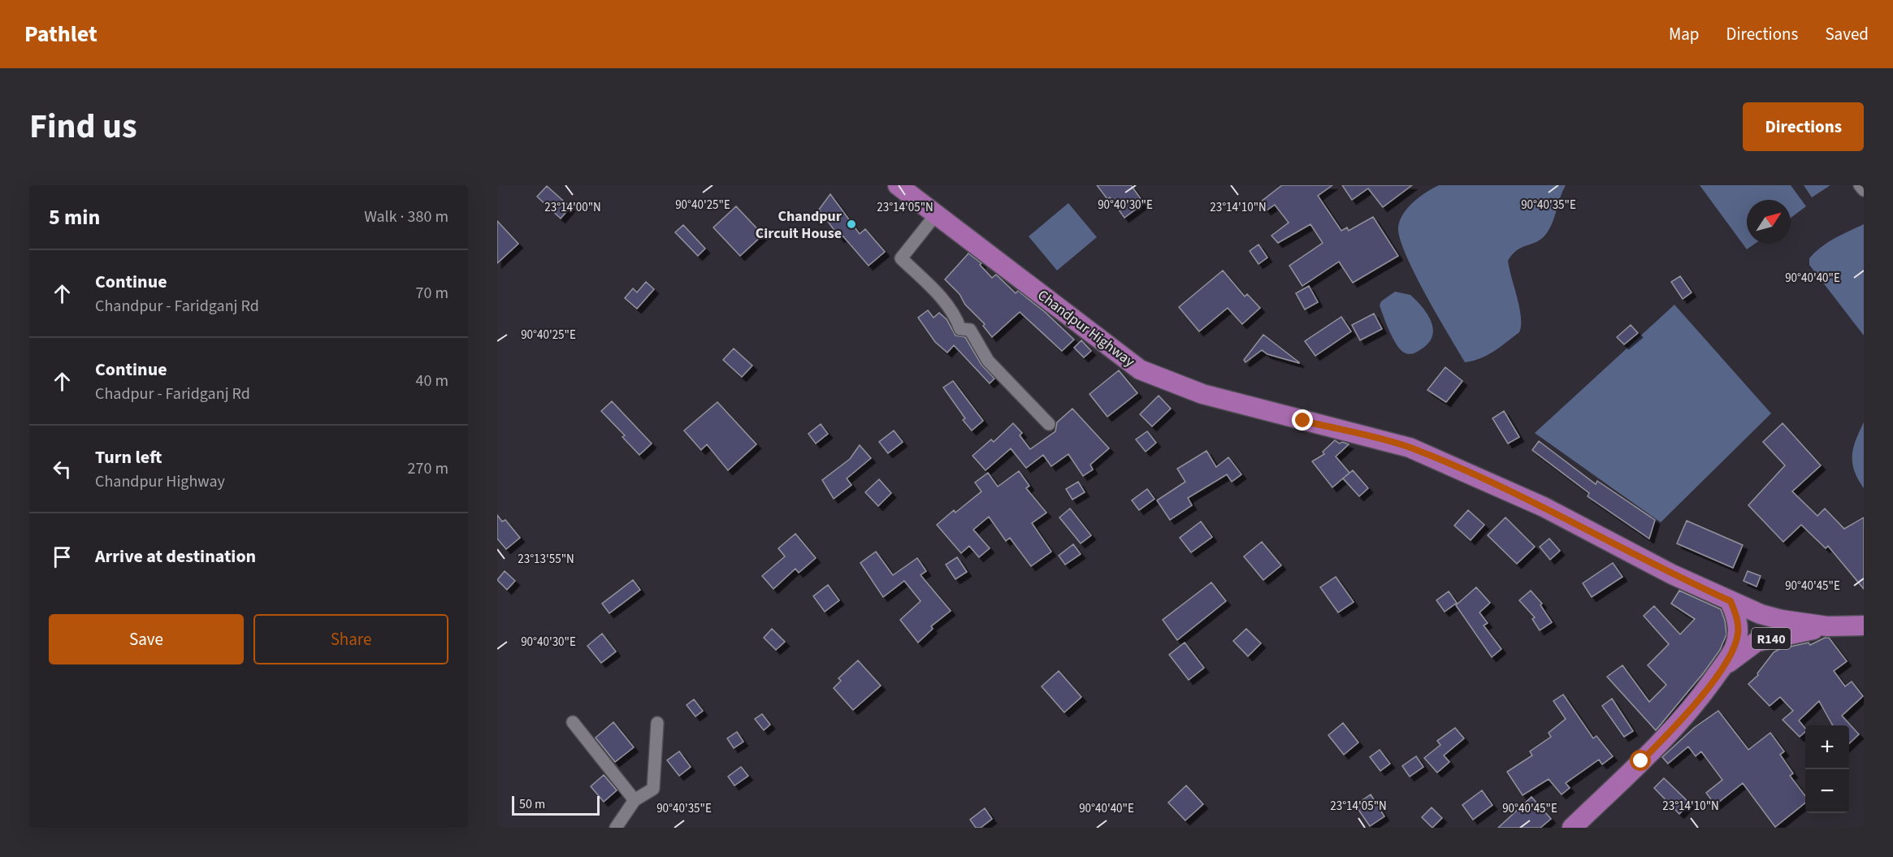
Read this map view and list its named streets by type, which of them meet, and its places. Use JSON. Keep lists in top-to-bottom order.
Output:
{
  "streets": {
    "main road": ["Chandpur Highway", "R140"]
  },
  "crossings": [
    ["Chandpur Highway", "R140"]
  ],
  "places": ["Chandpur Circuit House"],
  "scale_bar": "50 m",
  "north": "top right",
  "page": {
    "header": "Pathlet",
    "nav": ["Map", "Directions", "Saved"],
    "title": "Find us",
    "buttons": [
      "Directions",
      ["Save", "Share"]
    ],
    "heading": ["5 min", "Walk · 380 m"],
    "list": [
      ["Continue", "Chandpur - Faridganj Rd", "70 m"],
      ["Continue", "Chadpur - Faridganj Rd", "40 m"],
      ["Turn left", "Chandpur Highway", "270 m"],
      "Arrive at destination"
    ],
    "map_buttons": ["+", "−"],
    "scale": "50 m"
  },
  "coordinates": [
    "90°40'30\"E",
    "90°40'25\"E",
    "90°40'35\"E",
    "23°14'05\"N",
    "23°14'10\"N",
    "23°14'00\"N",
    "90°40'40\"E",
    "23°13'55\"N",
    "90°40'45\"E"
  ]
}
